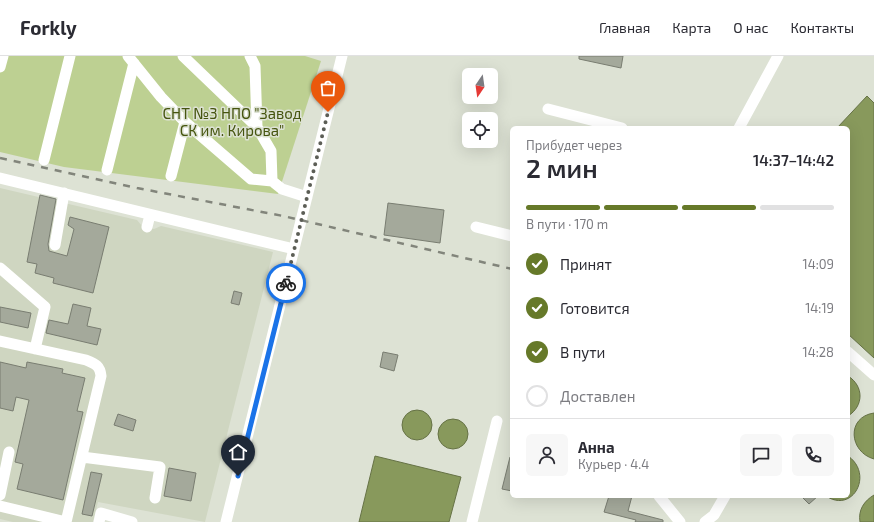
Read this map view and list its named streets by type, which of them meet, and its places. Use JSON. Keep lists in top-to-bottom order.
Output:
{
  "parks": ["СНТ №3 НПО \"Завод СК им. Кирова\""],
  "north": "bottom",
  "page": {
    "header": "Forkly",
    "nav": [
      "Главная",
      "Карта",
      "О нас",
      "Контакты"
    ],
    "heading": ["2 мин", "Прибудет через", "14:37–14:42"],
    "panel": ["Анна", "Курьер · 4.4"],
    "bar": "В пути · 170 m",
    "list": [
      ["Принят", "14:09"],
      ["Готовится", "14:19"],
      ["В пути", "14:28"],
      "Доставлен"
    ]
  }
}
